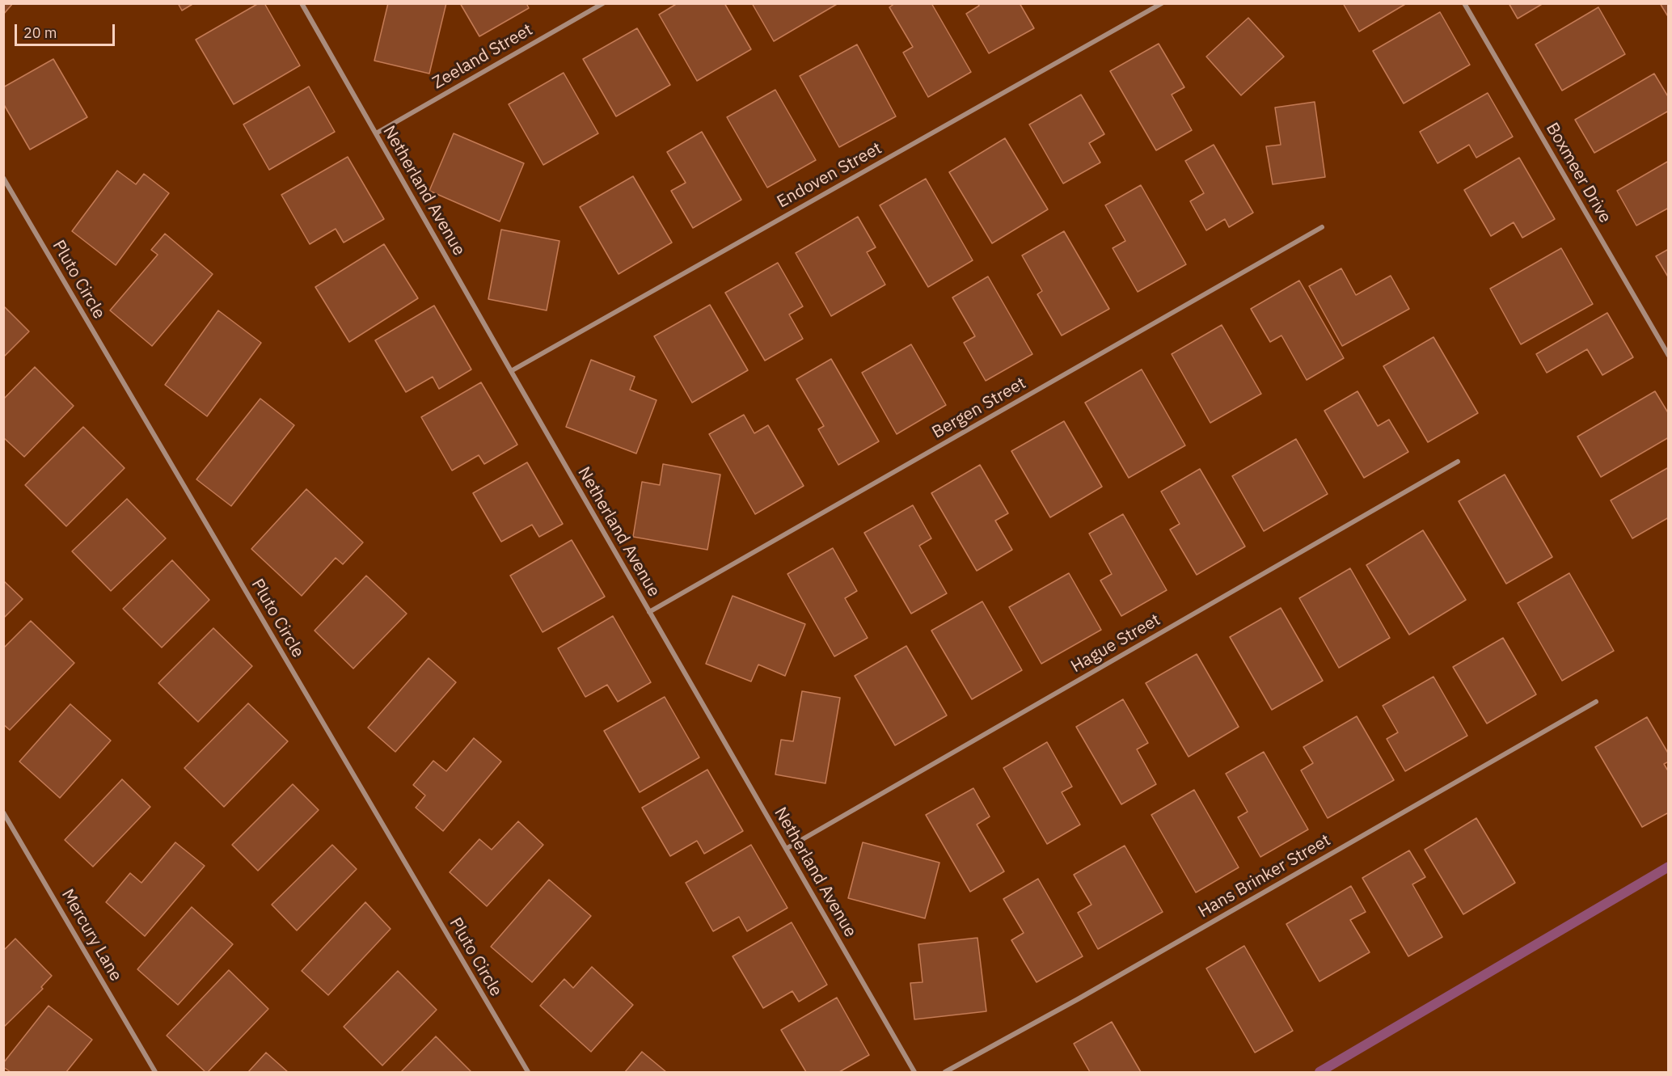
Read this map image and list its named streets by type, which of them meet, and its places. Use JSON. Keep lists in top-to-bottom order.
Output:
{
  "streets": {
    "street": [
      "Zeeland Street",
      "Boxmeer Drive",
      "Endoven Street",
      "Netherland Avenue",
      "Pluto Circle",
      "Bergen Street",
      "Hague Street",
      "Hans Brinker Street",
      "Mercury Lane"
    ]
  },
  "crossings": [
    ["Zeeland Street", "Netherland Avenue"],
    ["Endoven Street", "Netherland Avenue"],
    ["Netherland Avenue", "Bergen Street"],
    ["Netherland Avenue", "Hague Street"]
  ],
  "scale_bar": "20 m"
}
